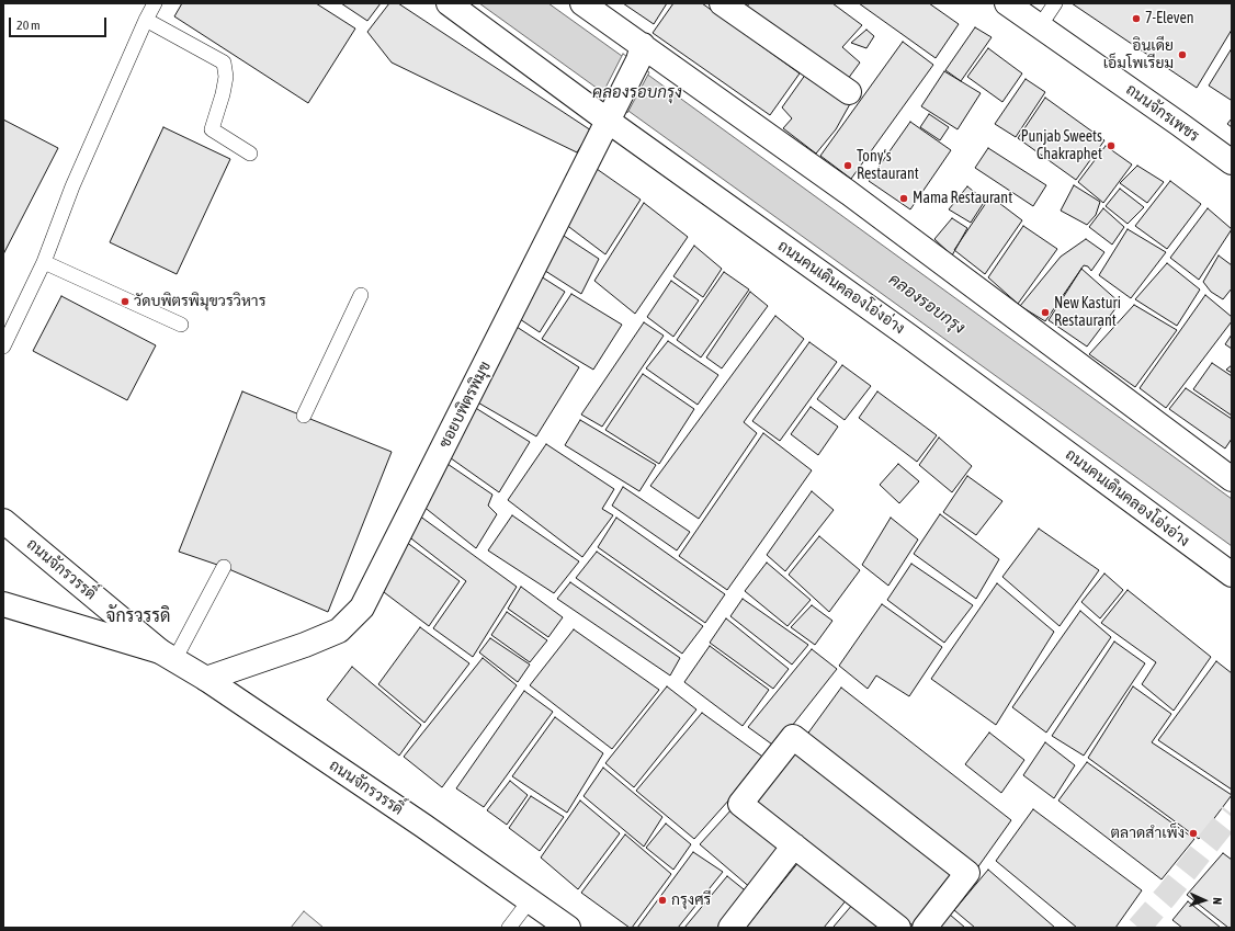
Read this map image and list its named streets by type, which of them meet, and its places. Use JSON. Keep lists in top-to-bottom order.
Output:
{
  "streets": {
    "street": [
      "ถนนจักรเพชร",
      "ถนนคนเดินคลองโอ่งอ่าง",
      "ซอยบพิตรพิมุข",
      "ถนนจักรวรรดิ์"
    ]
  },
  "crossings": [
    ["ถนนคนเดินคลองโอ่งอ่าง", "ซอยบพิตรพิมุข"],
    ["ซอยบพิตรพิมุข", "ถนนจักรวรรดิ์"]
  ],
  "districts": ["จักรวรรดิ"],
  "water": ["คลองรอบกรุง"],
  "places": [
    "7-Eleven",
    "อินเดีย เอ็มโพเรียม",
    "Punjab Sweets Chakraphet",
    "Tony‘s Restaurant",
    "Mama Restaurant",
    "วัดบพิตรพิมุขวรวิหาร",
    "New Kasturi Restaurant",
    "ตลาดสำเพ็ง",
    "กรุงศรี"
  ],
  "scale_bar": "20 m",
  "north": "right"
}
